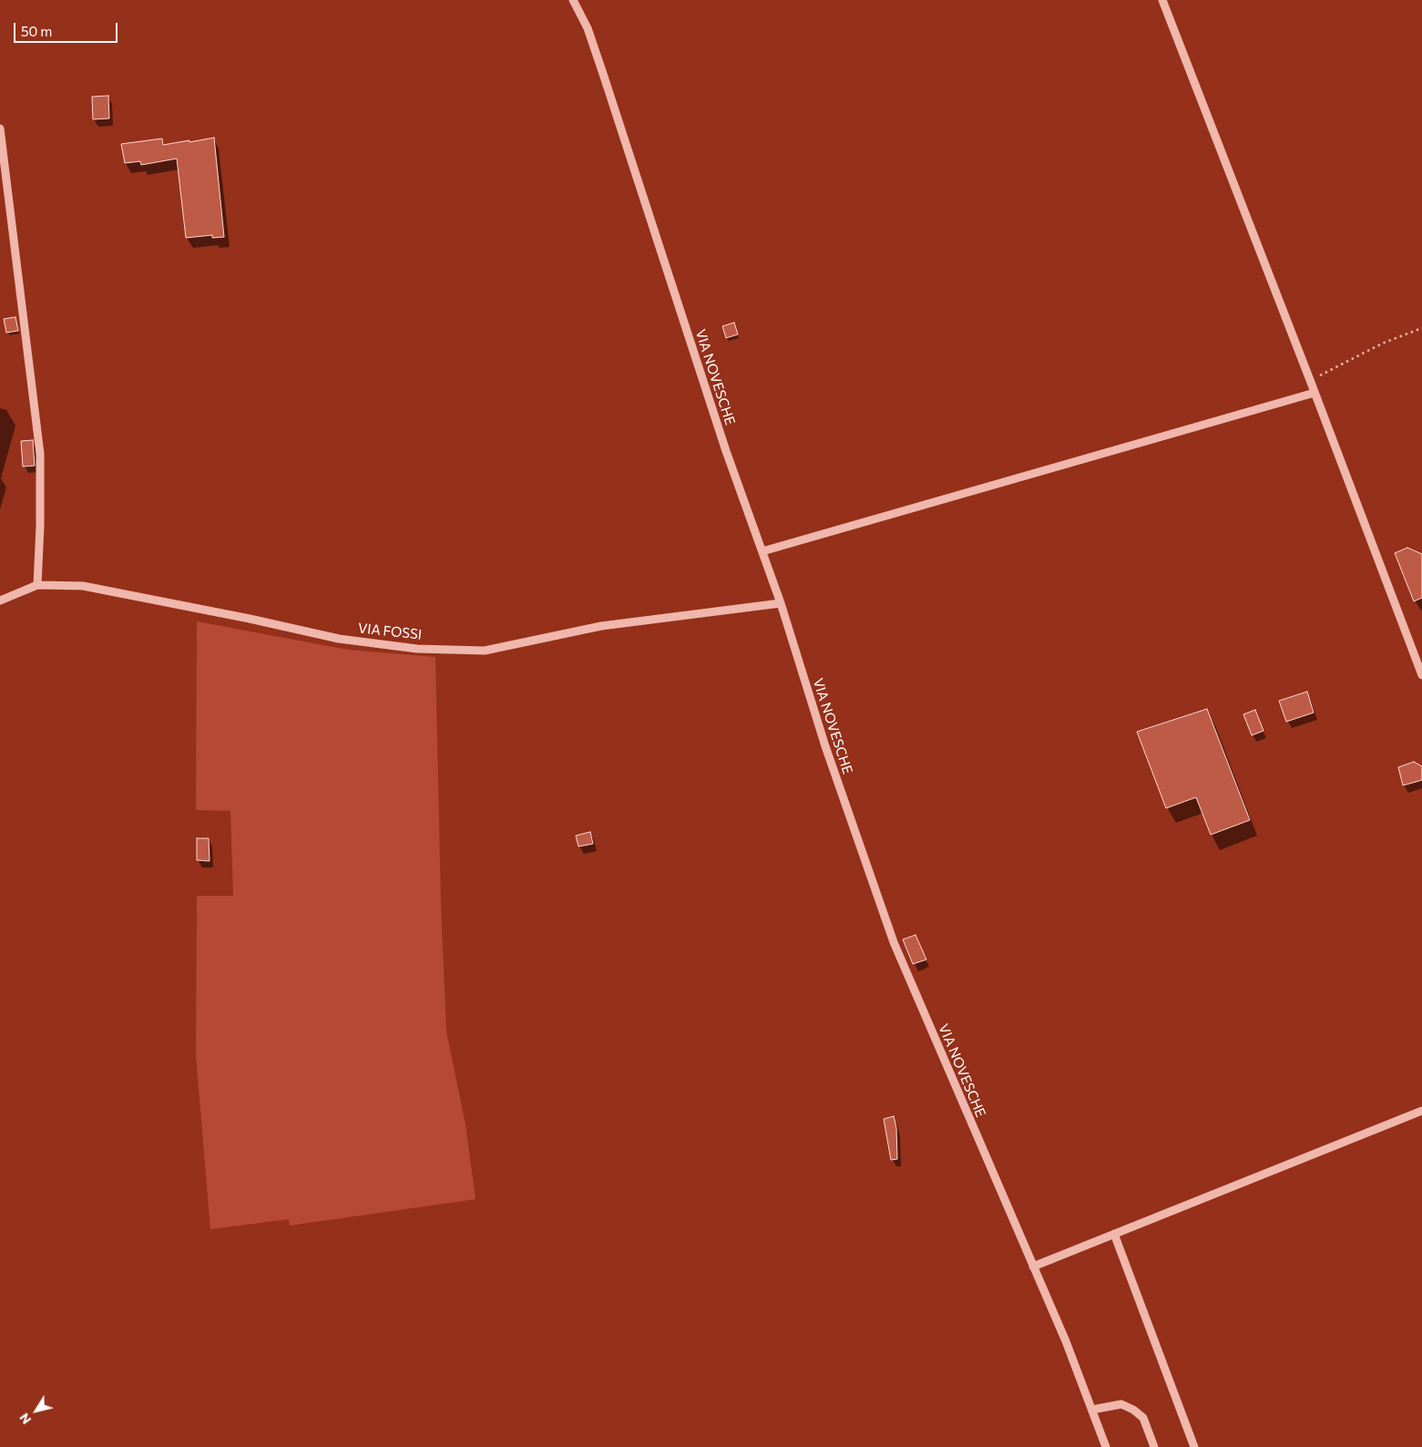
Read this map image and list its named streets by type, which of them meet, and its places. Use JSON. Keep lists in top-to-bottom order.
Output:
{
  "streets": {
    "street": ["VIA NOVESCHE", "VIA FOSSI"]
  },
  "crossings": [
    ["VIA NOVESCHE", "VIA FOSSI"]
  ],
  "scale_bar": "50 m",
  "north": "bottom left"
}
